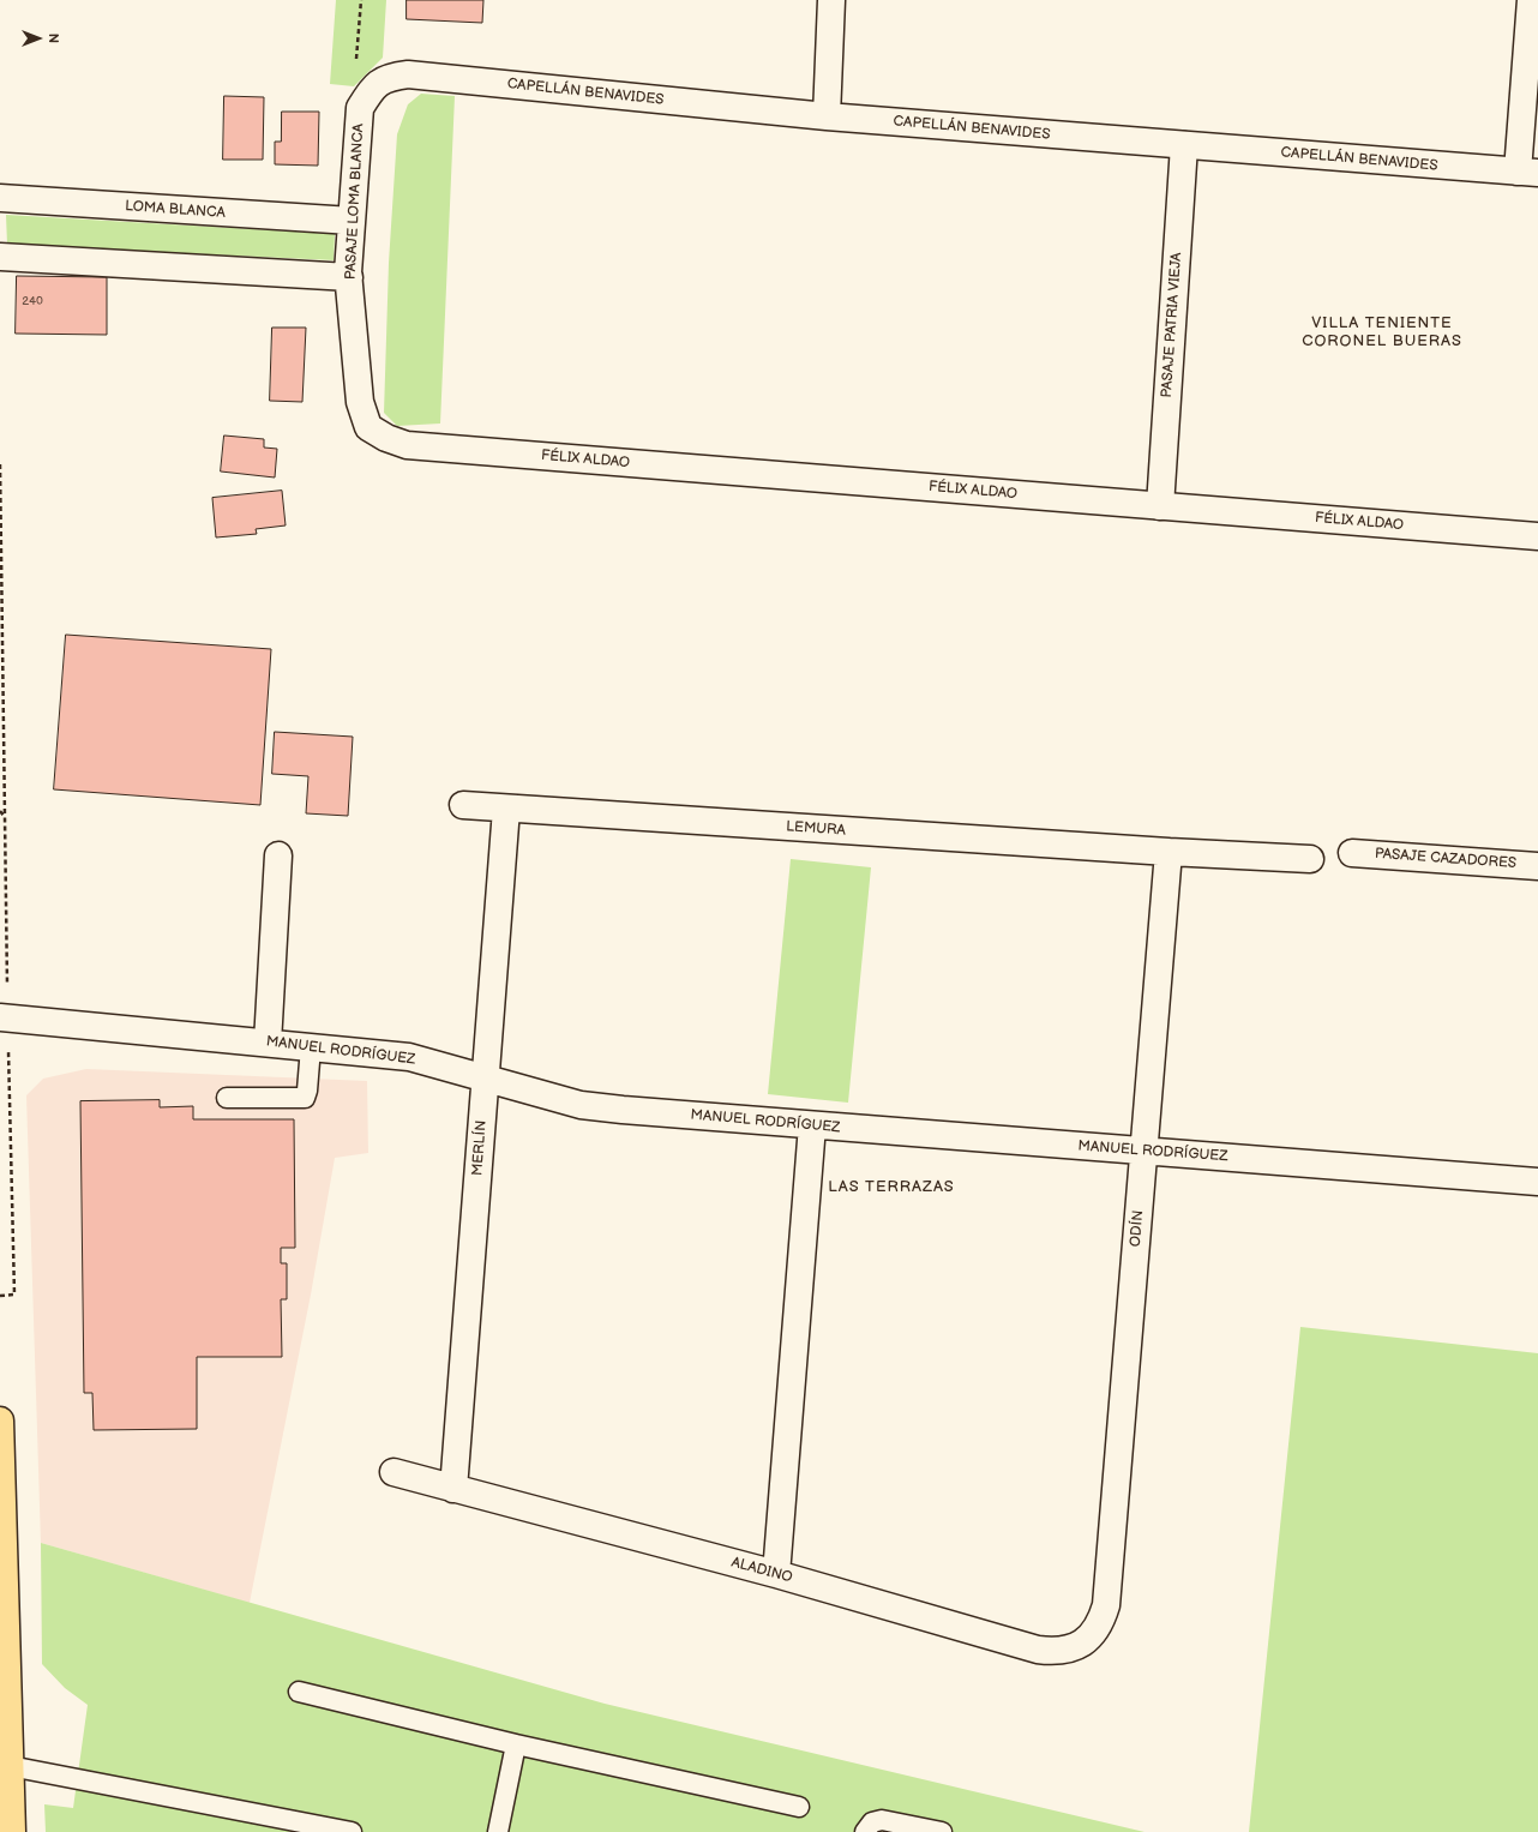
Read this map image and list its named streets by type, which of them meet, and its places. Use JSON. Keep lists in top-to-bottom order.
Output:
{
  "streets": {
    "street": [
      "CAPELLÁN BENAVIDES",
      "PASAJE LOMA BLANCA",
      "LOMA BLANCA",
      "PASAJE PATRIA VIEJA",
      "FÉLIX ALDAO",
      "LEMURA",
      "PASAJE CAZADORES",
      "MANUEL RODRÍGUEZ",
      "MERLÍN",
      "ODÍN",
      "ALADINO"
    ]
  },
  "crossings": [
    ["CAPELLÁN BENAVIDES", "PASAJE LOMA BLANCA"],
    ["CAPELLÁN BENAVIDES", "PASAJE PATRIA VIEJA"],
    ["PASAJE LOMA BLANCA", "LOMA BLANCA"],
    ["PASAJE LOMA BLANCA", "FÉLIX ALDAO"],
    ["PASAJE PATRIA VIEJA", "FÉLIX ALDAO"],
    ["LEMURA", "MERLÍN"],
    ["LEMURA", "ODÍN"],
    ["MANUEL RODRÍGUEZ", "MERLÍN"],
    ["MANUEL RODRÍGUEZ", "ODÍN"],
    ["MERLÍN", "ALADINO"],
    ["ODÍN", "ALADINO"]
  ],
  "districts": ["VILLA TENIENTE CORONEL BUERAS", "LAS TERRAZAS"],
  "house_numbers": ["240"],
  "north": "right"
}
